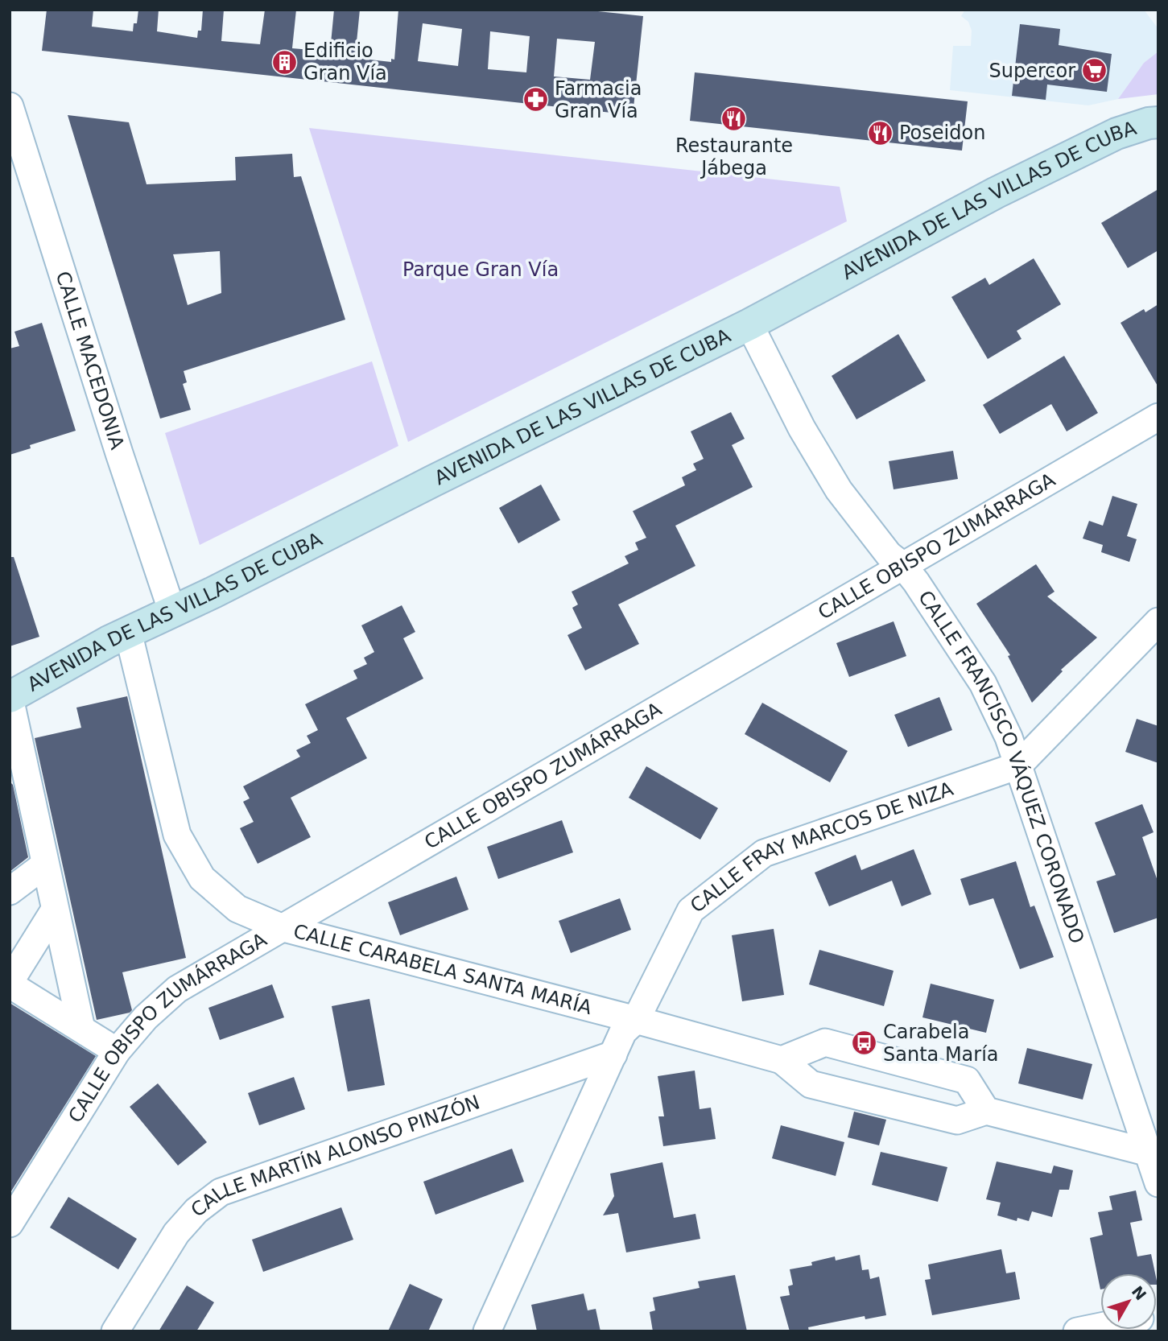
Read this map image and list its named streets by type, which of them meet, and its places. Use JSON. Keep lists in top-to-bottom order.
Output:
{
  "streets": {
    "street": [
      "AVENIDA DE LAS VILLAS DE CUBA",
      "CALLE MACEDONIA",
      "CALLE OBISPO ZUMÁRRAGA",
      "CALLE FRANCISCO VÁQUEZ CORONADO",
      "CALLE FRAY MARCOS DE NIZA",
      "CALLE CARABELA SANTA MARÍA",
      "CALLE MARTÍN ALONSO PINZÓN"
    ]
  },
  "crossings": [
    ["AVENIDA DE LAS VILLAS DE CUBA", "CALLE MACEDONIA"],
    ["AVENIDA DE LAS VILLAS DE CUBA", "CALLE FRANCISCO VÁQUEZ CORONADO"],
    ["AVENIDA DE LAS VILLAS DE CUBA", "CALLE CARABELA SANTA MARÍA"],
    ["CALLE OBISPO ZUMÁRRAGA", "CALLE FRANCISCO VÁQUEZ CORONADO"],
    ["CALLE OBISPO ZUMÁRRAGA", "CALLE CARABELA SANTA MARÍA"],
    ["CALLE FRANCISCO VÁQUEZ CORONADO", "CALLE FRAY MARCOS DE NIZA"],
    ["CALLE FRAY MARCOS DE NIZA", "CALLE CARABELA SANTA MARÍA"],
    ["CALLE FRAY MARCOS DE NIZA", "CALLE MARTÍN ALONSO PINZÓN"]
  ],
  "parks": ["Parque Gran Vía"],
  "places": {
    "building": ["Edificio Gran Vía"],
    "supermarket": ["Supercor"],
    "pharmacy": ["Farmacia Gran Vía"],
    "restaurant": ["Restaurante Jábega", "Poseidon"],
    "bus stop": ["Carabela Santa María"]
  },
  "north": "top right"
}
